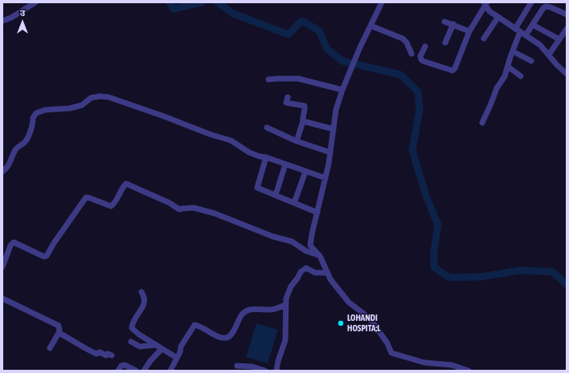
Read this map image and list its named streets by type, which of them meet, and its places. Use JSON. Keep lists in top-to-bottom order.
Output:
{
  "places": ["LOHANDI HOSPITA;L"],
  "north": "top"
}
